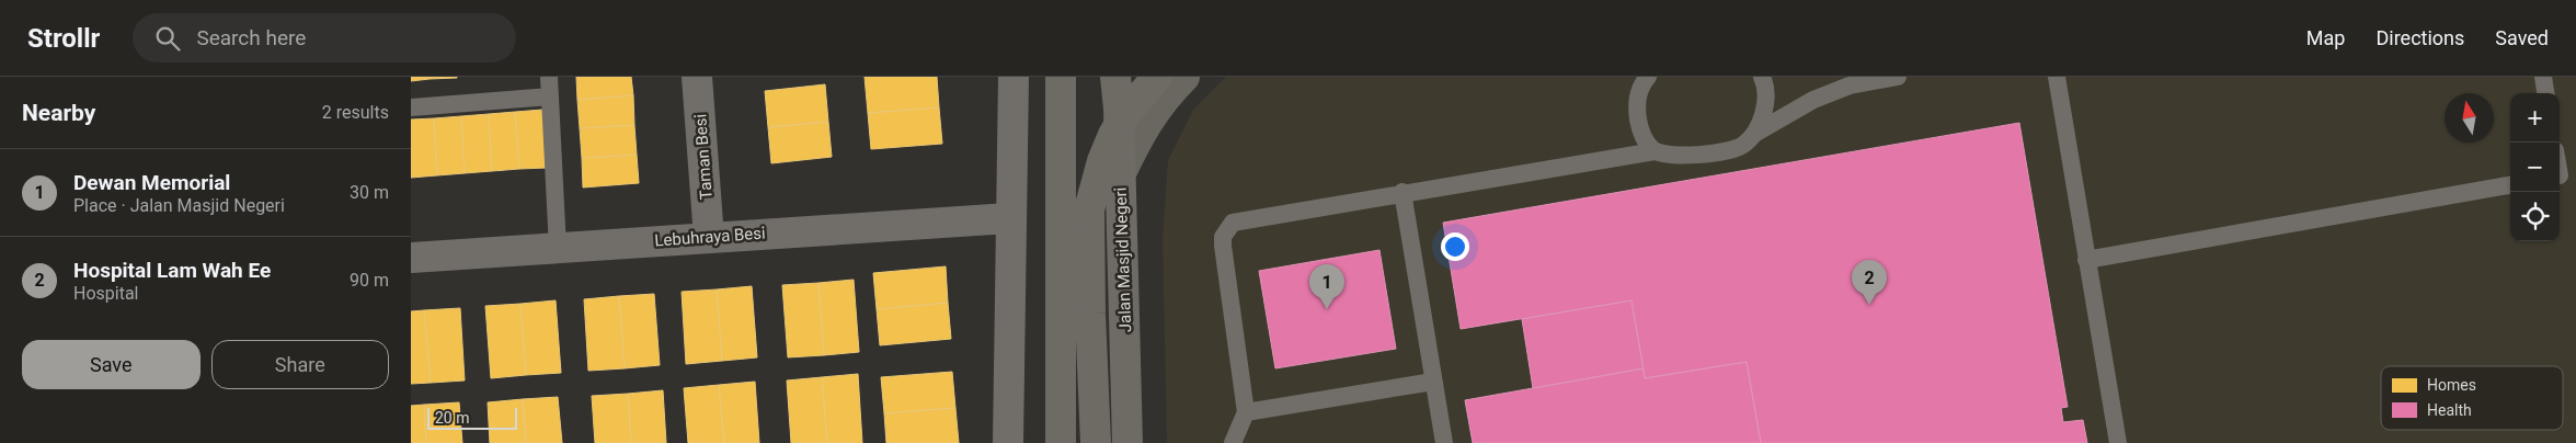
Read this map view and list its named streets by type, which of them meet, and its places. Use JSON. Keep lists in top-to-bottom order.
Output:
{
  "streets": {
    "highway": ["Jalan Masjid Negeri"],
    "street": ["Taman Besi", "Lebuhraya Besi"]
  },
  "crossings": [
    ["Taman Besi", "Lebuhraya Besi"]
  ],
  "legend": ["Homes", "Health"],
  "scale_bar": "20 m",
  "north": "top",
  "page": {
    "header": "Strollr",
    "search": "Search here",
    "nav": ["Map", "Directions", "Saved"],
    "heading": ["Nearby", "2 results"],
    "map_buttons": ["+", "−"],
    "list": [
      {
        "mark": "1",
        "name": "Dewan Memorial",
        "note": "Place · Jalan Masjid Negeri",
        "value": "30 m"
      },
      {
        "mark": "2",
        "name": "Hospital Lam Wah Ee",
        "note": "Hospital",
        "value": "90 m"
      }
    ],
    "pins": ["2", "1"],
    "buttons": ["Save", "Share"],
    "scale": "20 m"
  }
}
